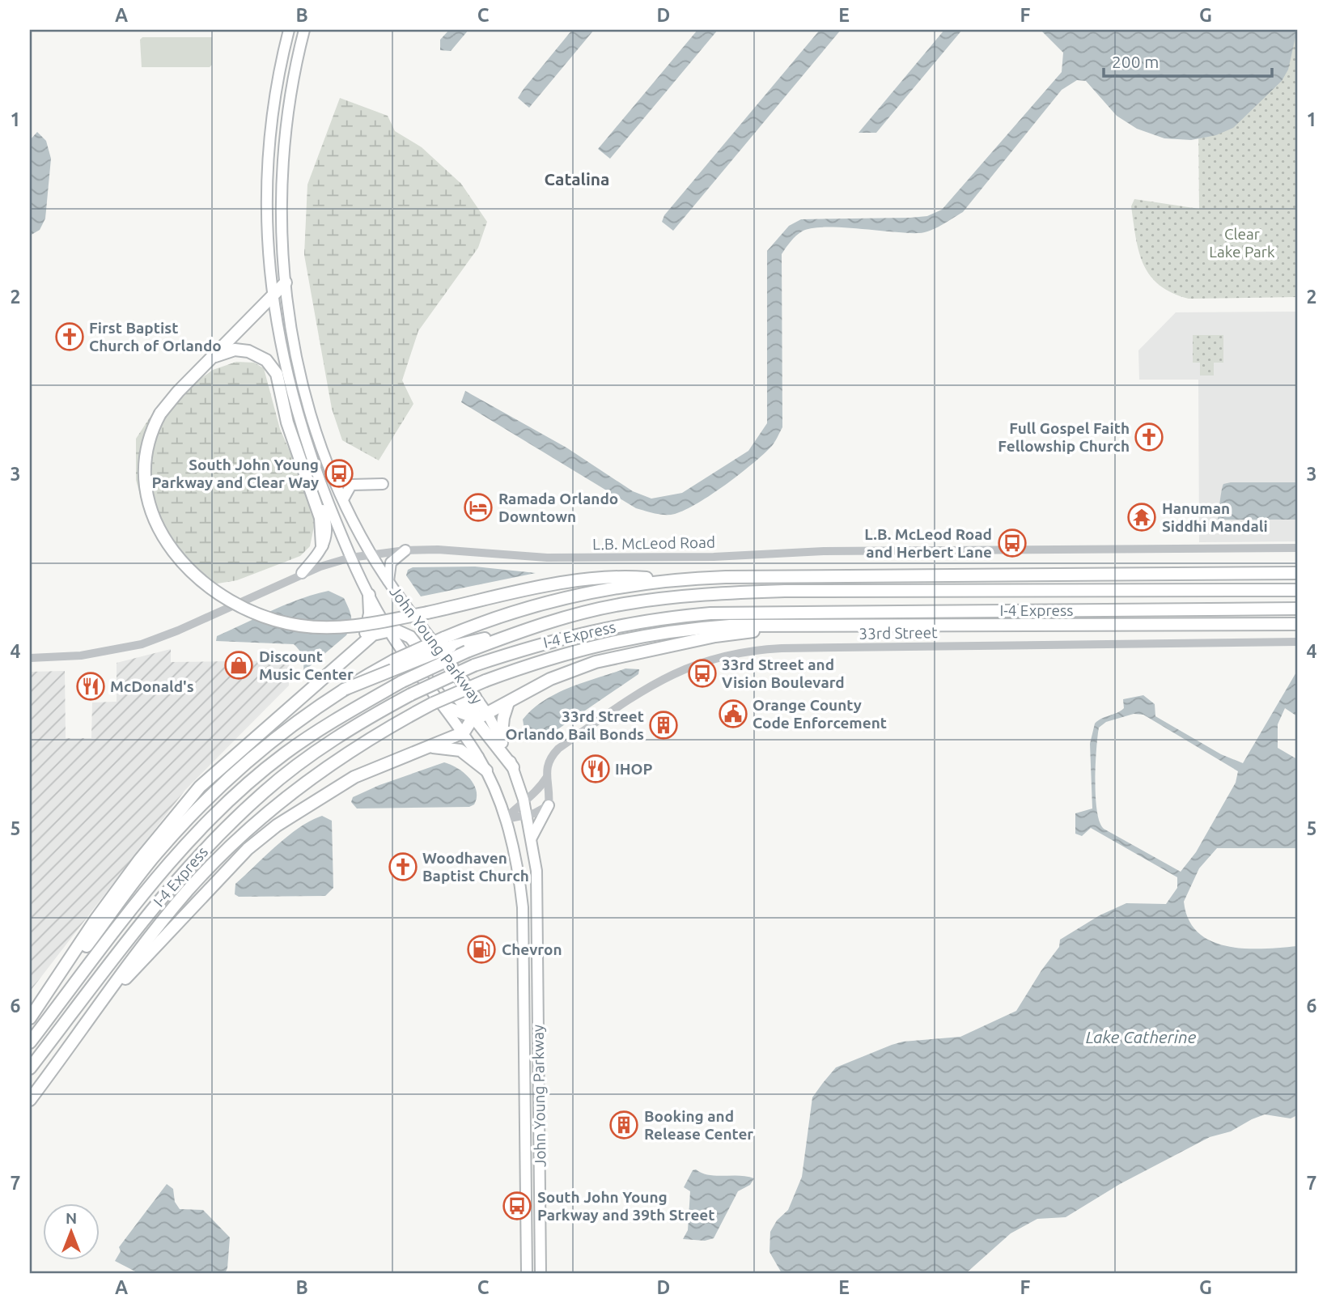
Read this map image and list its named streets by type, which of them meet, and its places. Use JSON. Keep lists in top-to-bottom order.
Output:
{
  "streets": {
    "highway": ["I-4 Express"],
    "main road": ["John Young Parkway"],
    "street": ["L.B. McLeod Road", "33rd Street"]
  },
  "crossings": [
    ["L.B. McLeod Road", "John Young Parkway"],
    ["33rd Street", "John Young Parkway"]
  ],
  "districts": ["Catalina"],
  "water": ["Lake Catherine"],
  "parks": ["Clear Lake Park"],
  "places": {
    "church": ["First Baptist Church of Orlando", "Full Gospel Faith Fellowship Church", "Woodhaven Baptist Church"],
    "bus stop": [
      "South John Young Parkway and Clear Way",
      "L.B. McLeod Road and Herbert Lane",
      "33rd Street and Vision Boulevard",
      "South John Young Parkway and 39th Street"
    ],
    "hotel": ["Ramada Orlando Downtown"],
    "temple": ["Hanuman Siddhi Mandali"],
    "shop": ["Discount Music Center"],
    "restaurant": ["McDonald's", "IHOP"],
    "public building": ["Orange County Code Enforcement"],
    "building": ["33rd Street Orlando Bail Bonds", "Booking and Release Center"],
    "fuel station": ["Chevron"]
  },
  "scale_bar": "200 m",
  "north": "top",
  "grid": {
    "columns": [
      "A",
      "B",
      "C",
      "D",
      "E",
      "F",
      "G"
    ],
    "rows": [
      "1",
      "2",
      "3",
      "4",
      "5",
      "6",
      "7"
    ]
  }
}
